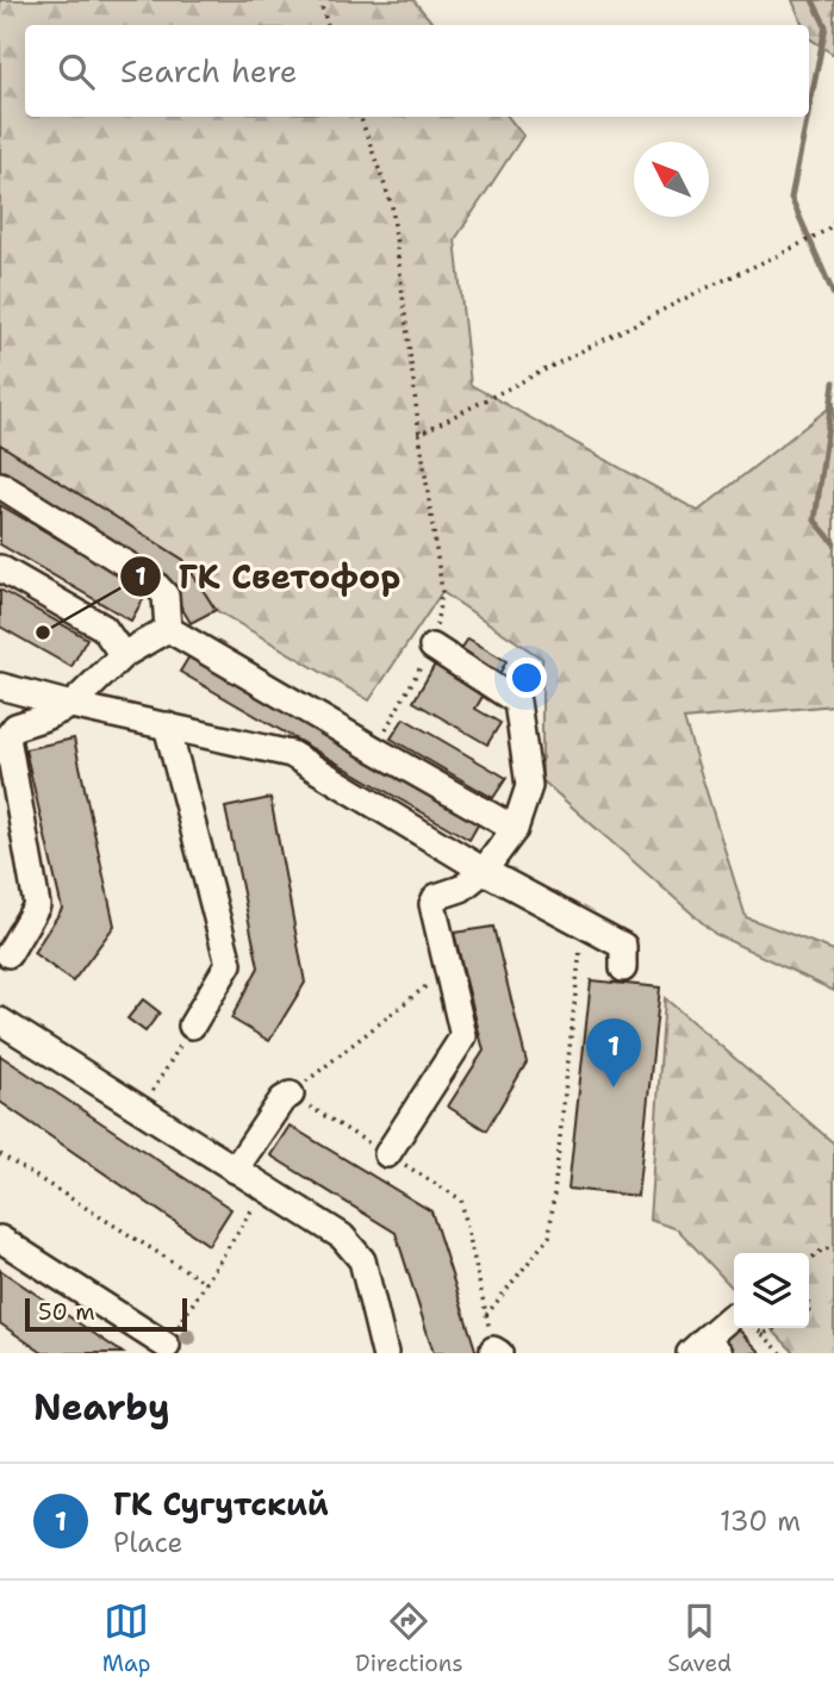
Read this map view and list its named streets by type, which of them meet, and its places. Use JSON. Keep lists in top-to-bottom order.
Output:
{
  "places": ["ГК Светофор"],
  "scale_bar": "50 m",
  "north": "top left",
  "page": {
    "search": "Search here",
    "pins": "1",
    "scale": "50 m",
    "heading": "Nearby",
    "list": [
      {
        "mark": "1",
        "name": "ГК Сугутский",
        "note": "Place",
        "value": "130 m"
      }
    ],
    "nav": ["Map", "Directions", "Saved"]
  }
}
